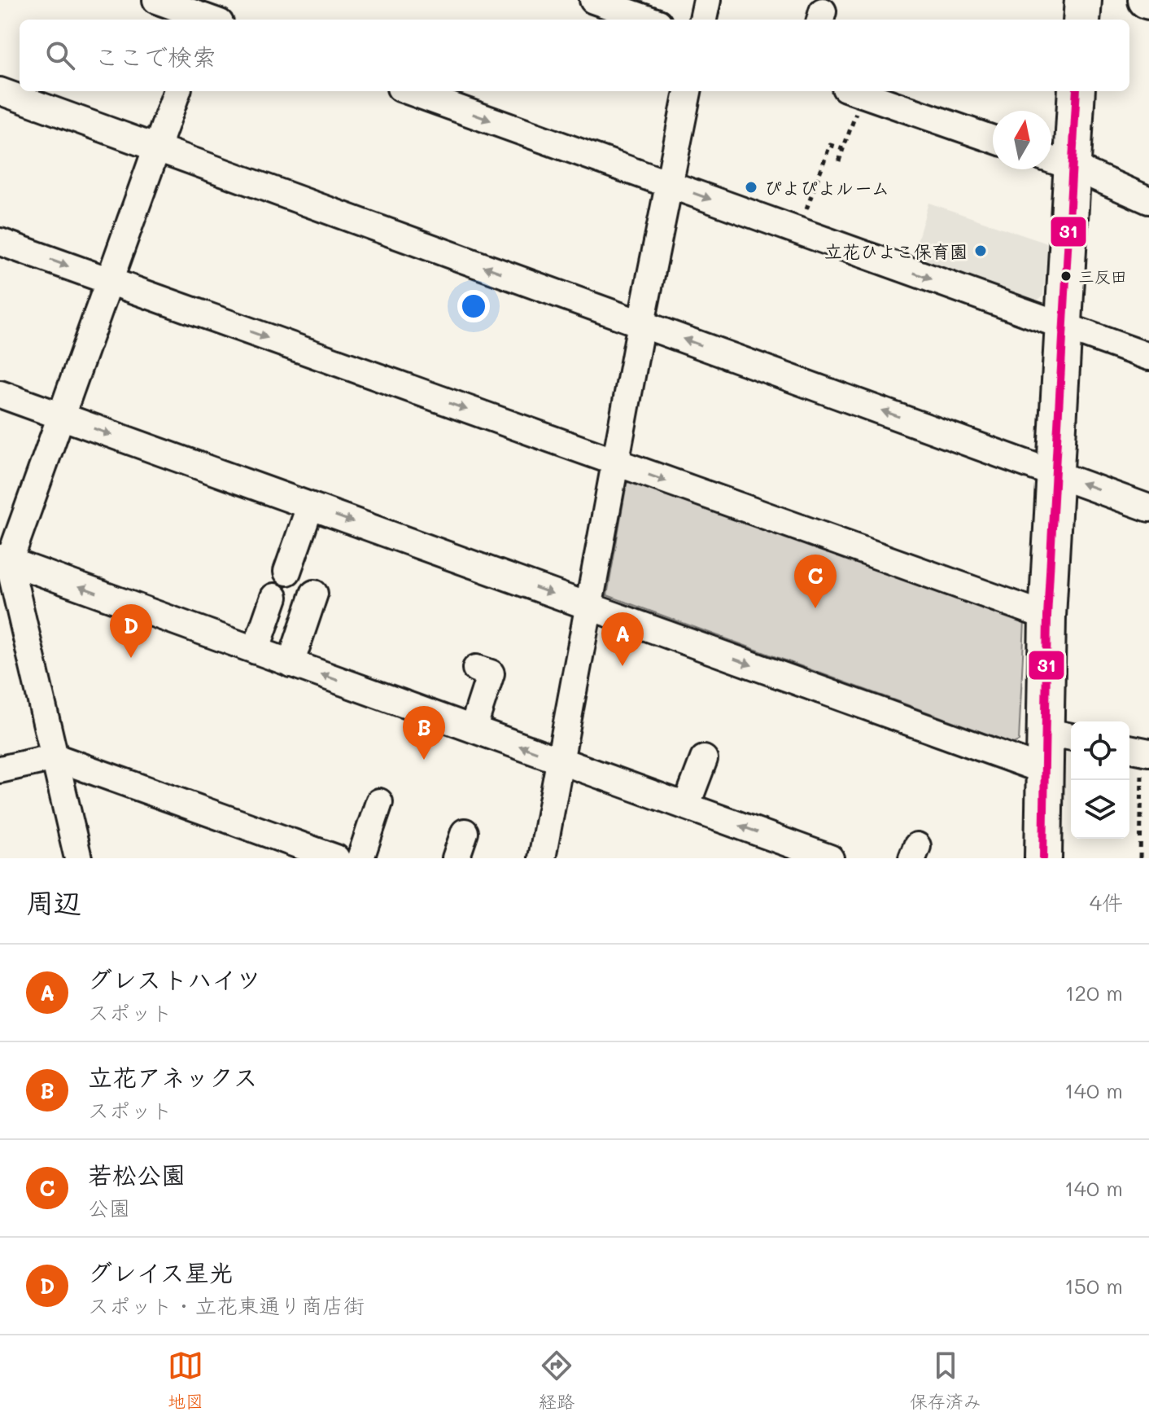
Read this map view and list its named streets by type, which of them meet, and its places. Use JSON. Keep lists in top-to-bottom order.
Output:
{
  "places": ["ぴよぴよルーム", "立花ひよこ保育園", "三反田"],
  "lines": ["transit line 31"],
  "north": "top",
  "page": {
    "search": "ここで検索",
    "pins": [
      "C",
      "D",
      "A",
      "B"
    ],
    "heading": ["周辺", "4件"],
    "list": [
      {
        "mark": "A",
        "name": "グレストハイツ",
        "note": "スポット",
        "value": "120 m"
      },
      {
        "mark": "B",
        "name": "立花アネックス",
        "note": "スポット",
        "value": "140 m"
      },
      {
        "mark": "C",
        "name": "若松公園",
        "note": "公園",
        "value": "140 m"
      },
      {
        "mark": "D",
        "name": "グレイス星光",
        "note": "スポット · 立花東通り商店街",
        "value": "150 m"
      }
    ],
    "nav": ["地図", "経路", "保存済み"]
  }
}
